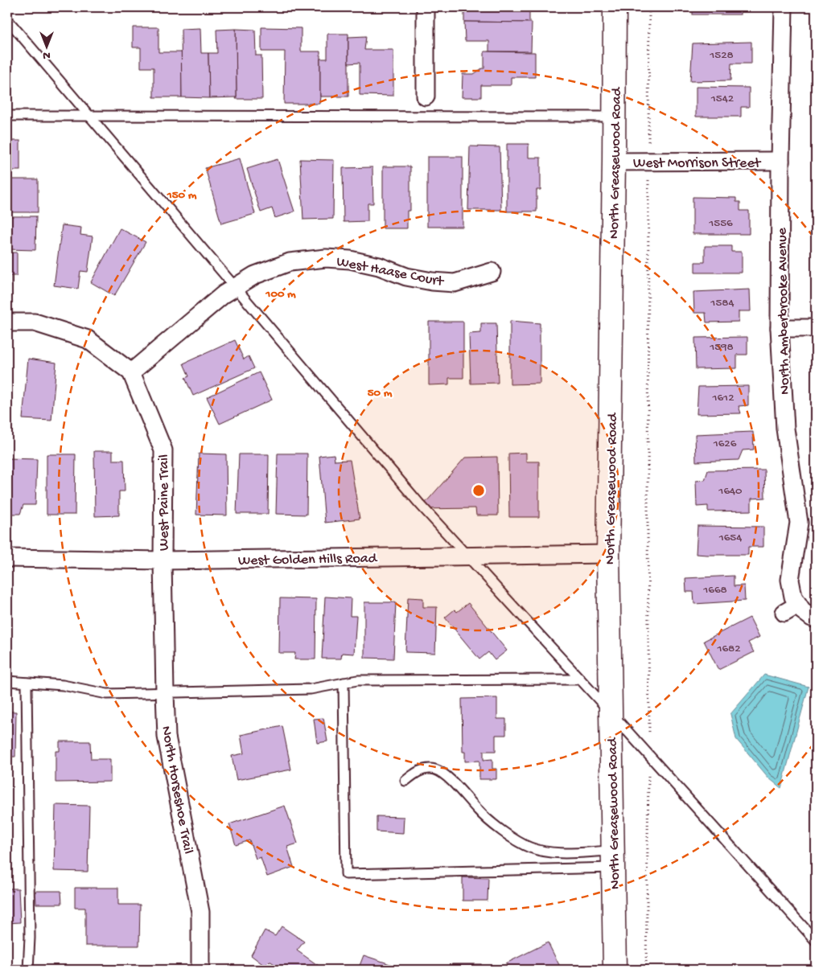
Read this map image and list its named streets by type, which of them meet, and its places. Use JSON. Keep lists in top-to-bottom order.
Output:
{
  "streets": {
    "street": [
      "West Morrison Street",
      "North Greasewood Road",
      "West Haase Court",
      "North Amberbrooke Avenue",
      "West Paine Trail",
      "West Golden Hills Road",
      "North Horseshoe Trail"
    ]
  },
  "crossings": [
    ["West Morrison Street", "North Greasewood Road"],
    ["West Morrison Street", "North Amberbrooke Avenue"],
    ["North Greasewood Road", "West Golden Hills Road"],
    ["West Haase Court", "West Paine Trail"],
    ["West Paine Trail", "West Golden Hills Road"],
    ["West Paine Trail", "North Horseshoe Trail"],
    ["West Golden Hills Road", "North Horseshoe Trail"]
  ],
  "house_numbers": [
    "1528",
    "1542",
    "1556",
    "1584",
    "1598",
    "1612",
    "1626",
    "1640",
    "1654",
    "1668",
    "1682"
  ],
  "north": "bottom",
  "rings": ["150 m", "100 m", "50 m"]
}
